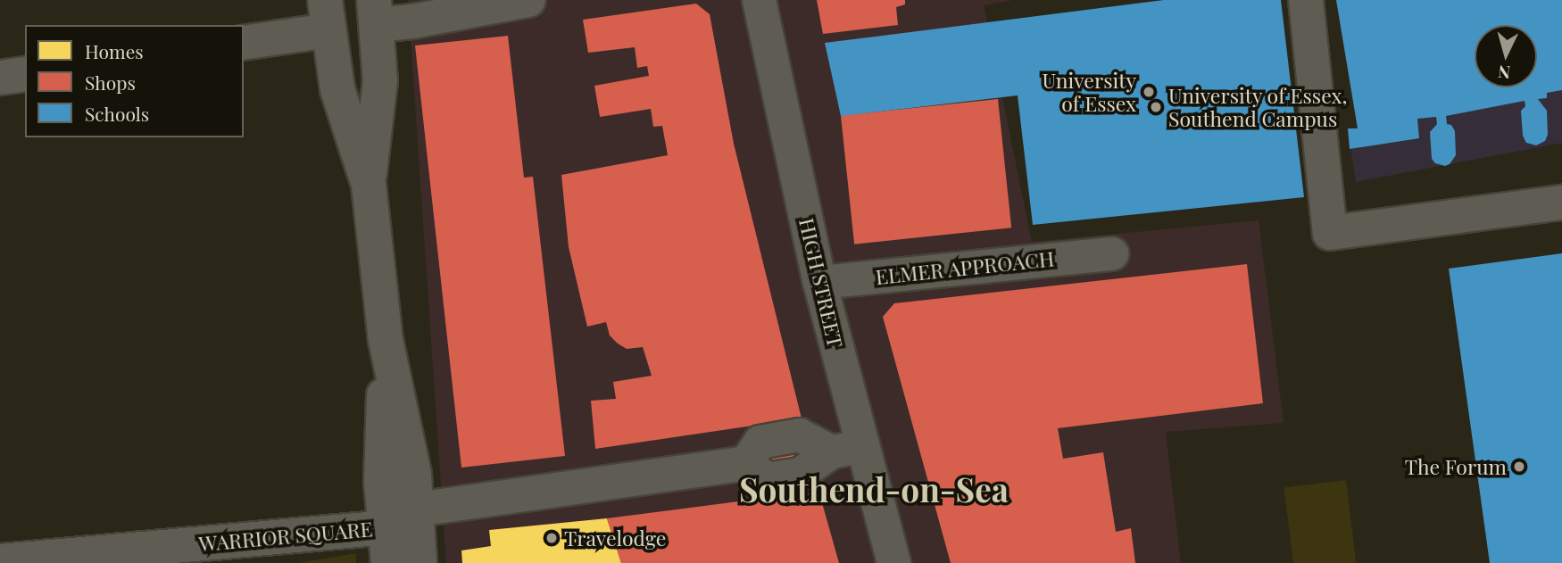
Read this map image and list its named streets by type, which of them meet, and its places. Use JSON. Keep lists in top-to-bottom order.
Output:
{
  "streets": {
    "street": ["ELMER APPROACH", "HIGH STREET", "WARRIOR SQUARE"]
  },
  "crossings": [
    ["ELMER APPROACH", "HIGH STREET"]
  ],
  "districts": ["Southend-on-Sea"],
  "places": [
    "University of Essex",
    "University of Essex, Southend Campus",
    "The Forum",
    "Travelodge"
  ],
  "legend": ["Homes", "Shops", "Schools"],
  "north": "bottom"
}
